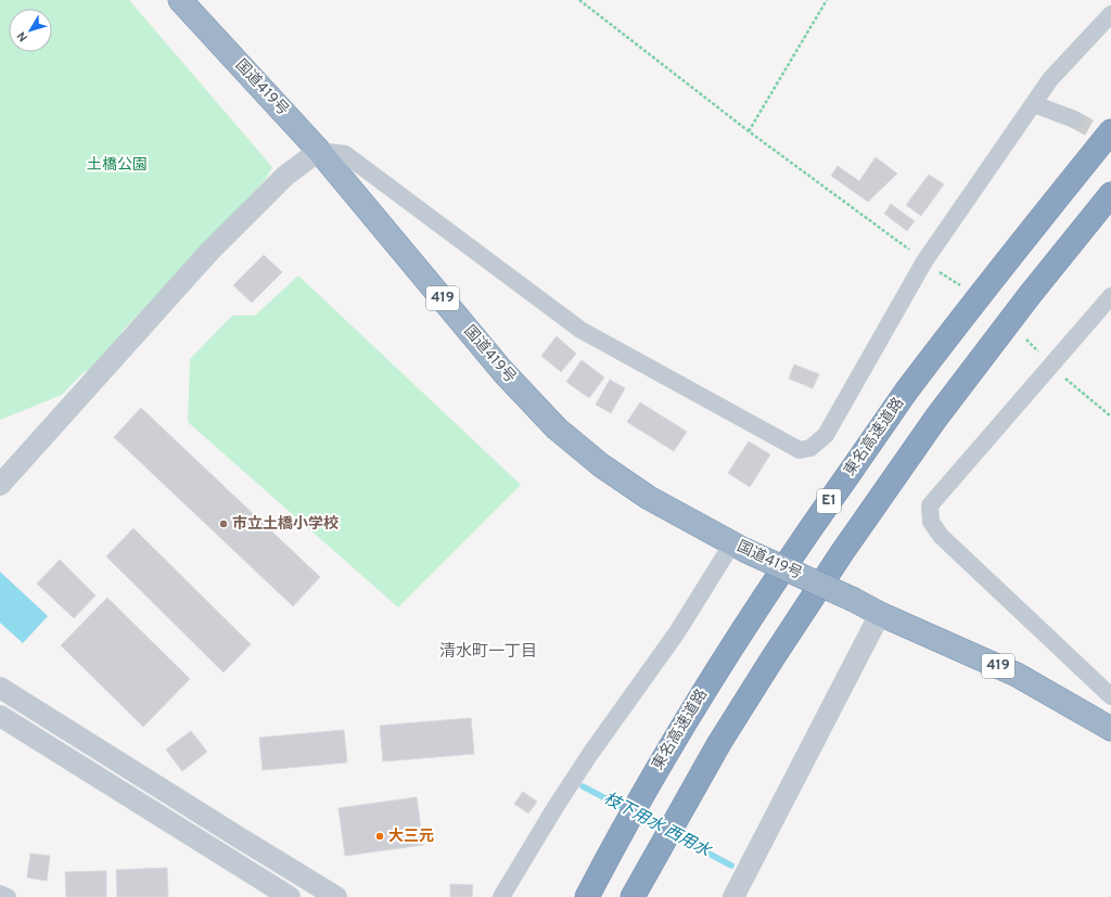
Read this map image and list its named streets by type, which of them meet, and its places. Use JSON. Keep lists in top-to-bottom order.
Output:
{
  "streets": {
    "highway": [
      "国道419号",
      "419",
      "東名高速道路",
      "E1"
    ]
  },
  "crossings": [
    ["国道419号", "419"]
  ],
  "districts": ["清水町一丁目"],
  "water": ["枝下用水 西用水"],
  "parks": ["土橋公園"],
  "places": ["市立土橋小学校", "大三元"],
  "north": "bottom left"
}
